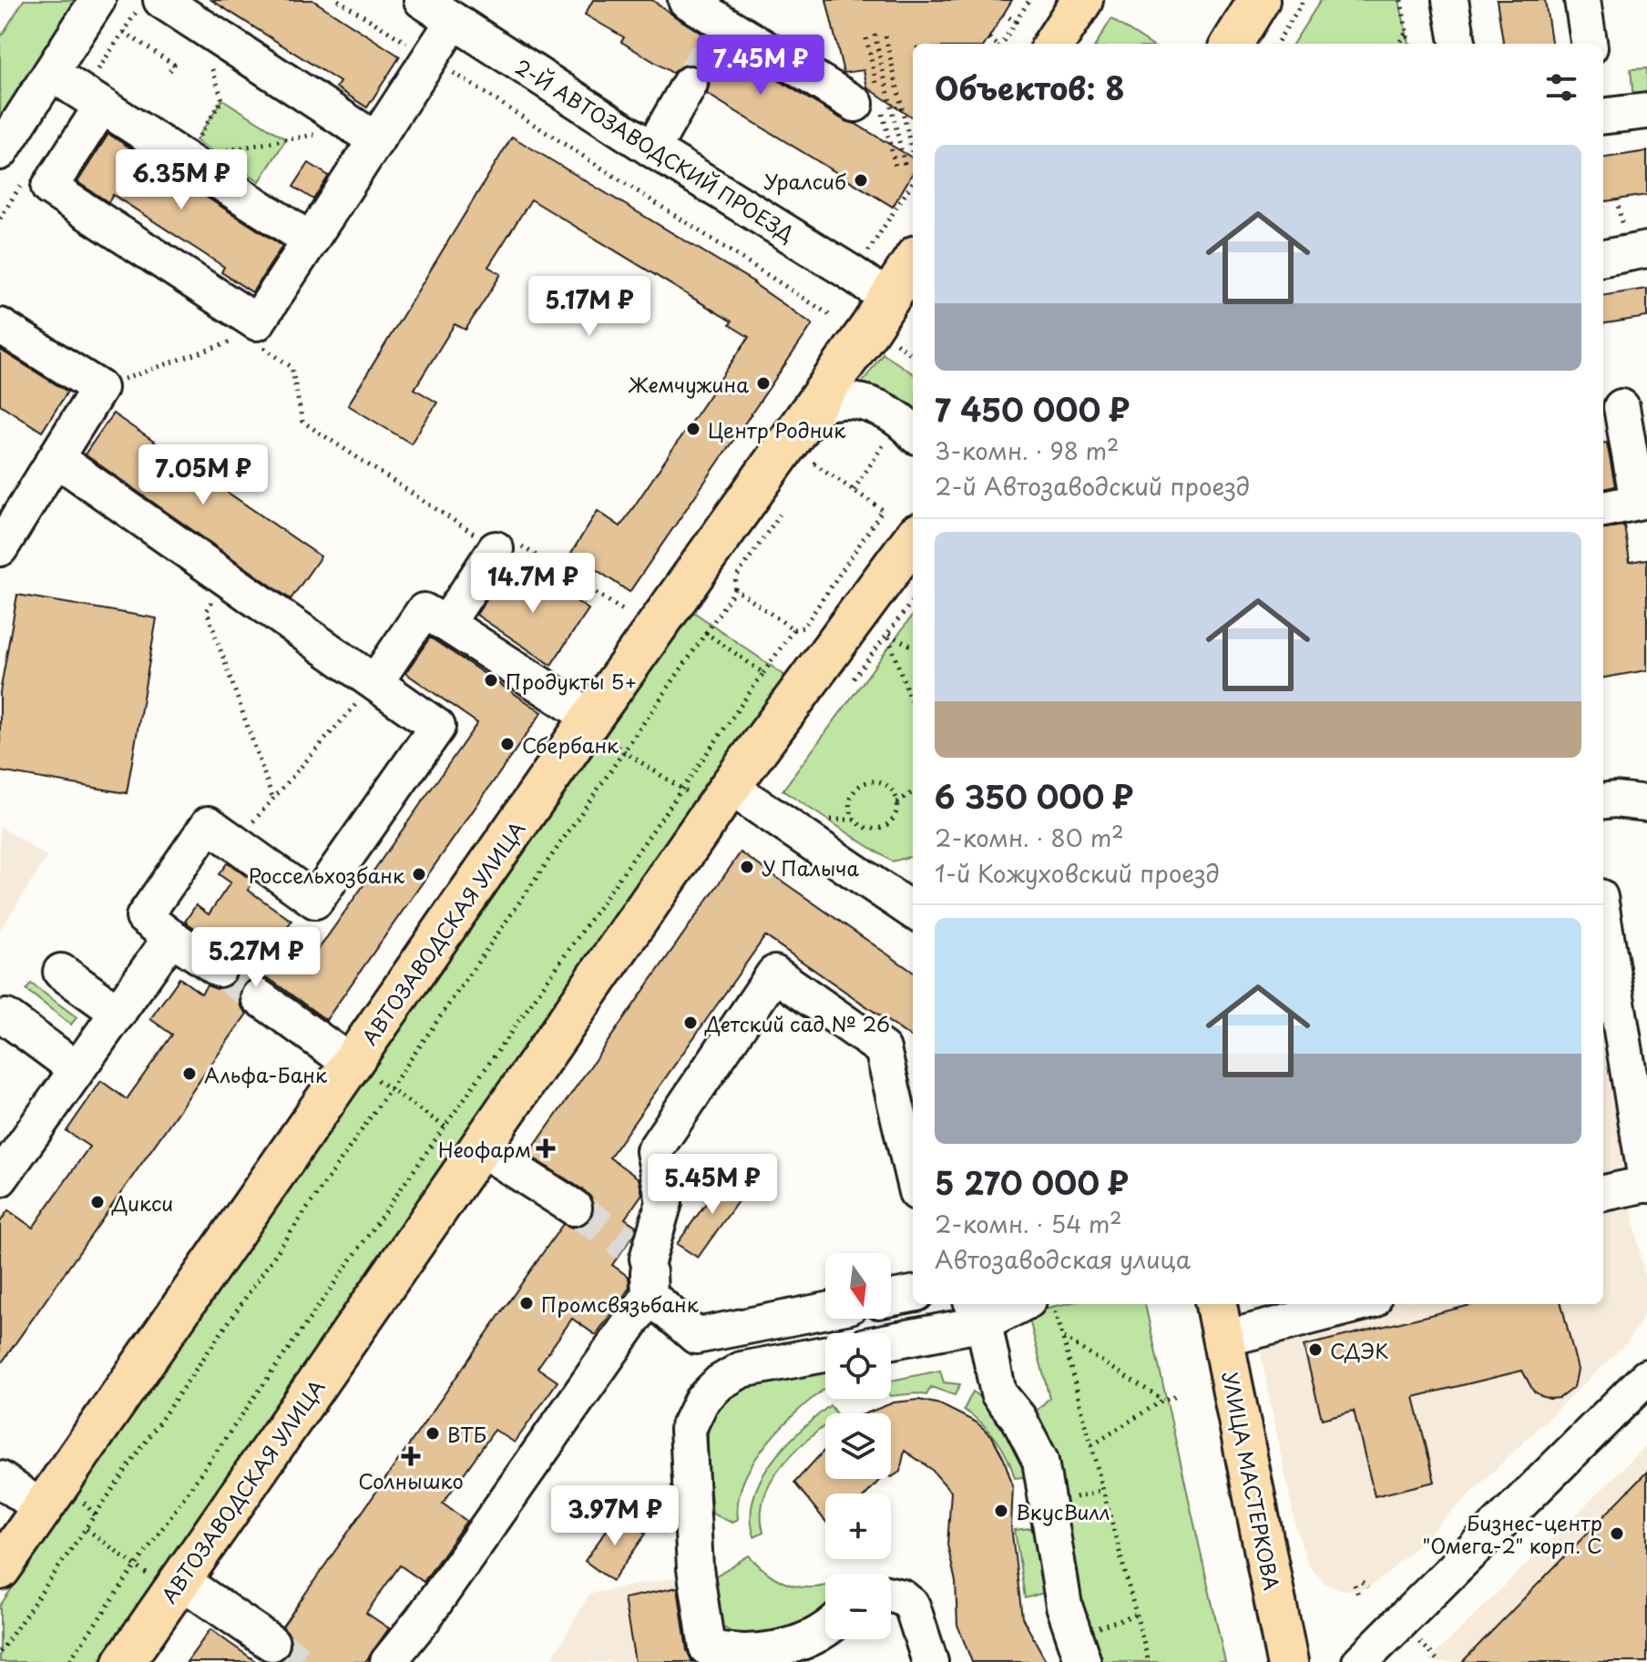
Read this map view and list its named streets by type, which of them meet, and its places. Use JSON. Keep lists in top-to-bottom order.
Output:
{
  "streets": {
    "main road": ["АВТОЗАВОДСКАЯ УЛИЦА", "УЛИЦА МАСТЕРКОВА"],
    "street": ["2-Й АВТОЗАВОДСКИЙ ПРОЕЗД"]
  },
  "crossings": [
    ["2-Й АВТОЗАВОДСКИЙ ПРОЕЗД", "АВТОЗАВОДСКАЯ УЛИЦА"]
  ],
  "places": {
    "other": [
      "Уралсиб",
      "Жемчужина",
      "Центр Родник",
      "Продукты 5+",
      "Сбербанк",
      "У Палыча",
      "Россельхозбанк",
      "Детский сад № 26",
      "Альфа-Банк",
      "Дикси",
      "Промсвязьбанк",
      "СДЭК",
      "ВТБ",
      "ВкусВилл",
      "Бизнес-центр \"Омега-2\" корп. C"
    ],
    "health": ["Неофарм", "Солнышко"]
  },
  "north": "bottom",
  "page": {
    "price": [
      "7.45M ₽",
      "6.35M ₽",
      "5.17M ₽",
      "7.05M ₽",
      "14.7M ₽",
      "5.27M ₽",
      "5.45M ₽",
      "3.97M ₽"
    ],
    "heading": "Объектов: 8",
    "list": [
      {
        "name": "7 450 000 ₽",
        "note": "3-комн. · 98 m² · 2-й Автозаводский проезд"
      },
      {
        "name": "6 350 000 ₽",
        "note": "2-комн. · 80 m² · 1-й Кожуховский проезд"
      },
      {
        "name": "5 270 000 ₽",
        "note": "2-комн. · 54 m² · Автозаводская улица"
      }
    ],
    "map_buttons": ["+", "−"]
  }
}
